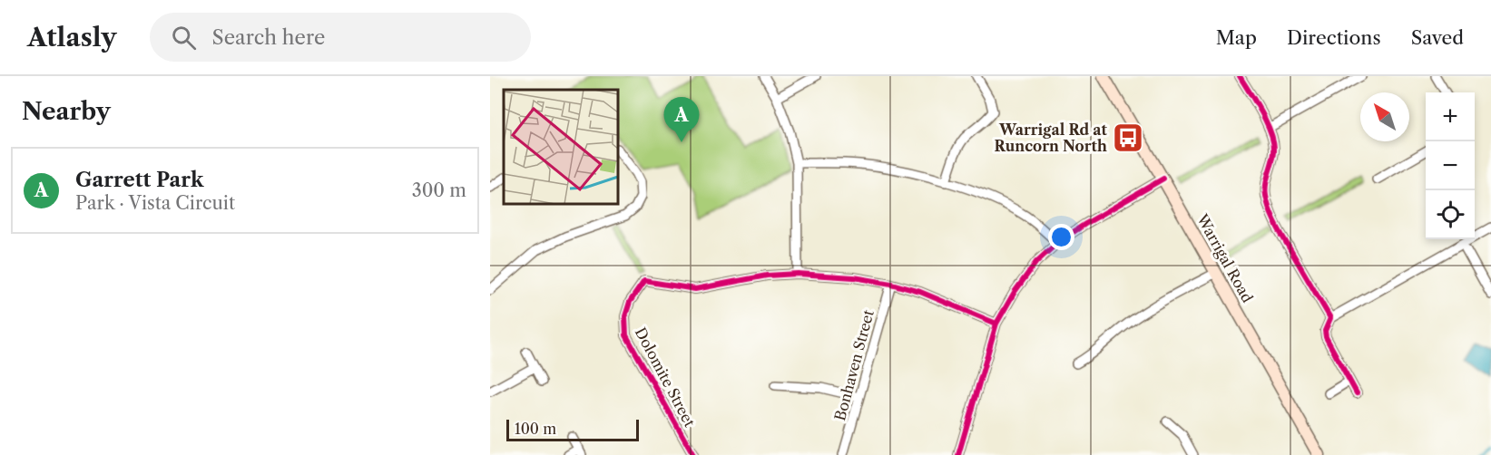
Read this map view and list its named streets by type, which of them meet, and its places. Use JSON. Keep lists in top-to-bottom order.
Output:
{
  "streets": {
    "main road": ["Warrigal Road"],
    "street": ["Bonhaven Street", "Dolomite Street"]
  },
  "places": {
    "bus stop": ["Warrigal Rd at Runcorn North"]
  },
  "scale_bar": "100 m",
  "north": "top left",
  "page": {
    "header": "Atlasly",
    "search": "Search here",
    "nav": ["Map", "Directions", "Saved"],
    "heading": "Nearby",
    "map_buttons": ["+", "−"],
    "pins": "A",
    "list": [
      {
        "mark": "A",
        "name": "Garrett Park",
        "note": "Park · Vista Circuit",
        "value": "300 m"
      }
    ],
    "scale": "100 m"
  }
}
